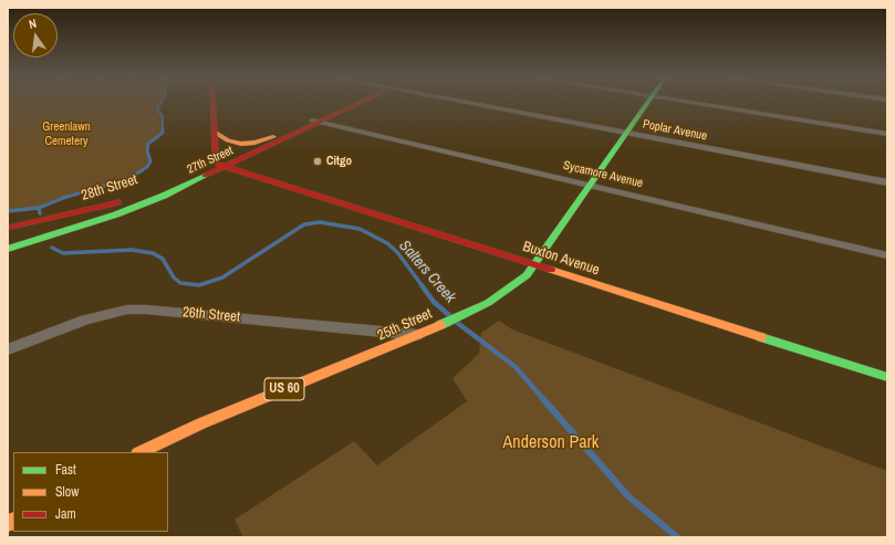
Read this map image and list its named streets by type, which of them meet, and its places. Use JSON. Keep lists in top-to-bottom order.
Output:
{
  "streets": {
    "main road": [
      "27th Street",
      "28th Street",
      "Buxton Avenue",
      "25th Street",
      "US 60"
    ],
    "street": ["Poplar Avenue", "Sycamore Avenue", "26th Street"]
  },
  "crossings": [
    ["Poplar Avenue", "25th Street"],
    ["27th Street", "Sycamore Avenue"],
    ["27th Street", "28th Street"],
    ["27th Street", "Buxton Avenue"],
    ["Sycamore Avenue", "25th Street"],
    ["28th Street", "Buxton Avenue"],
    ["Buxton Avenue", "25th Street"],
    ["26th Street", "25th Street"]
  ],
  "water": ["Salters Creek"],
  "parks": ["Greenlawn Cemetery", "Anderson Park"],
  "places": ["Citgo"],
  "legend": ["Fast", "Slow", "Jam"],
  "north": "top"
}
